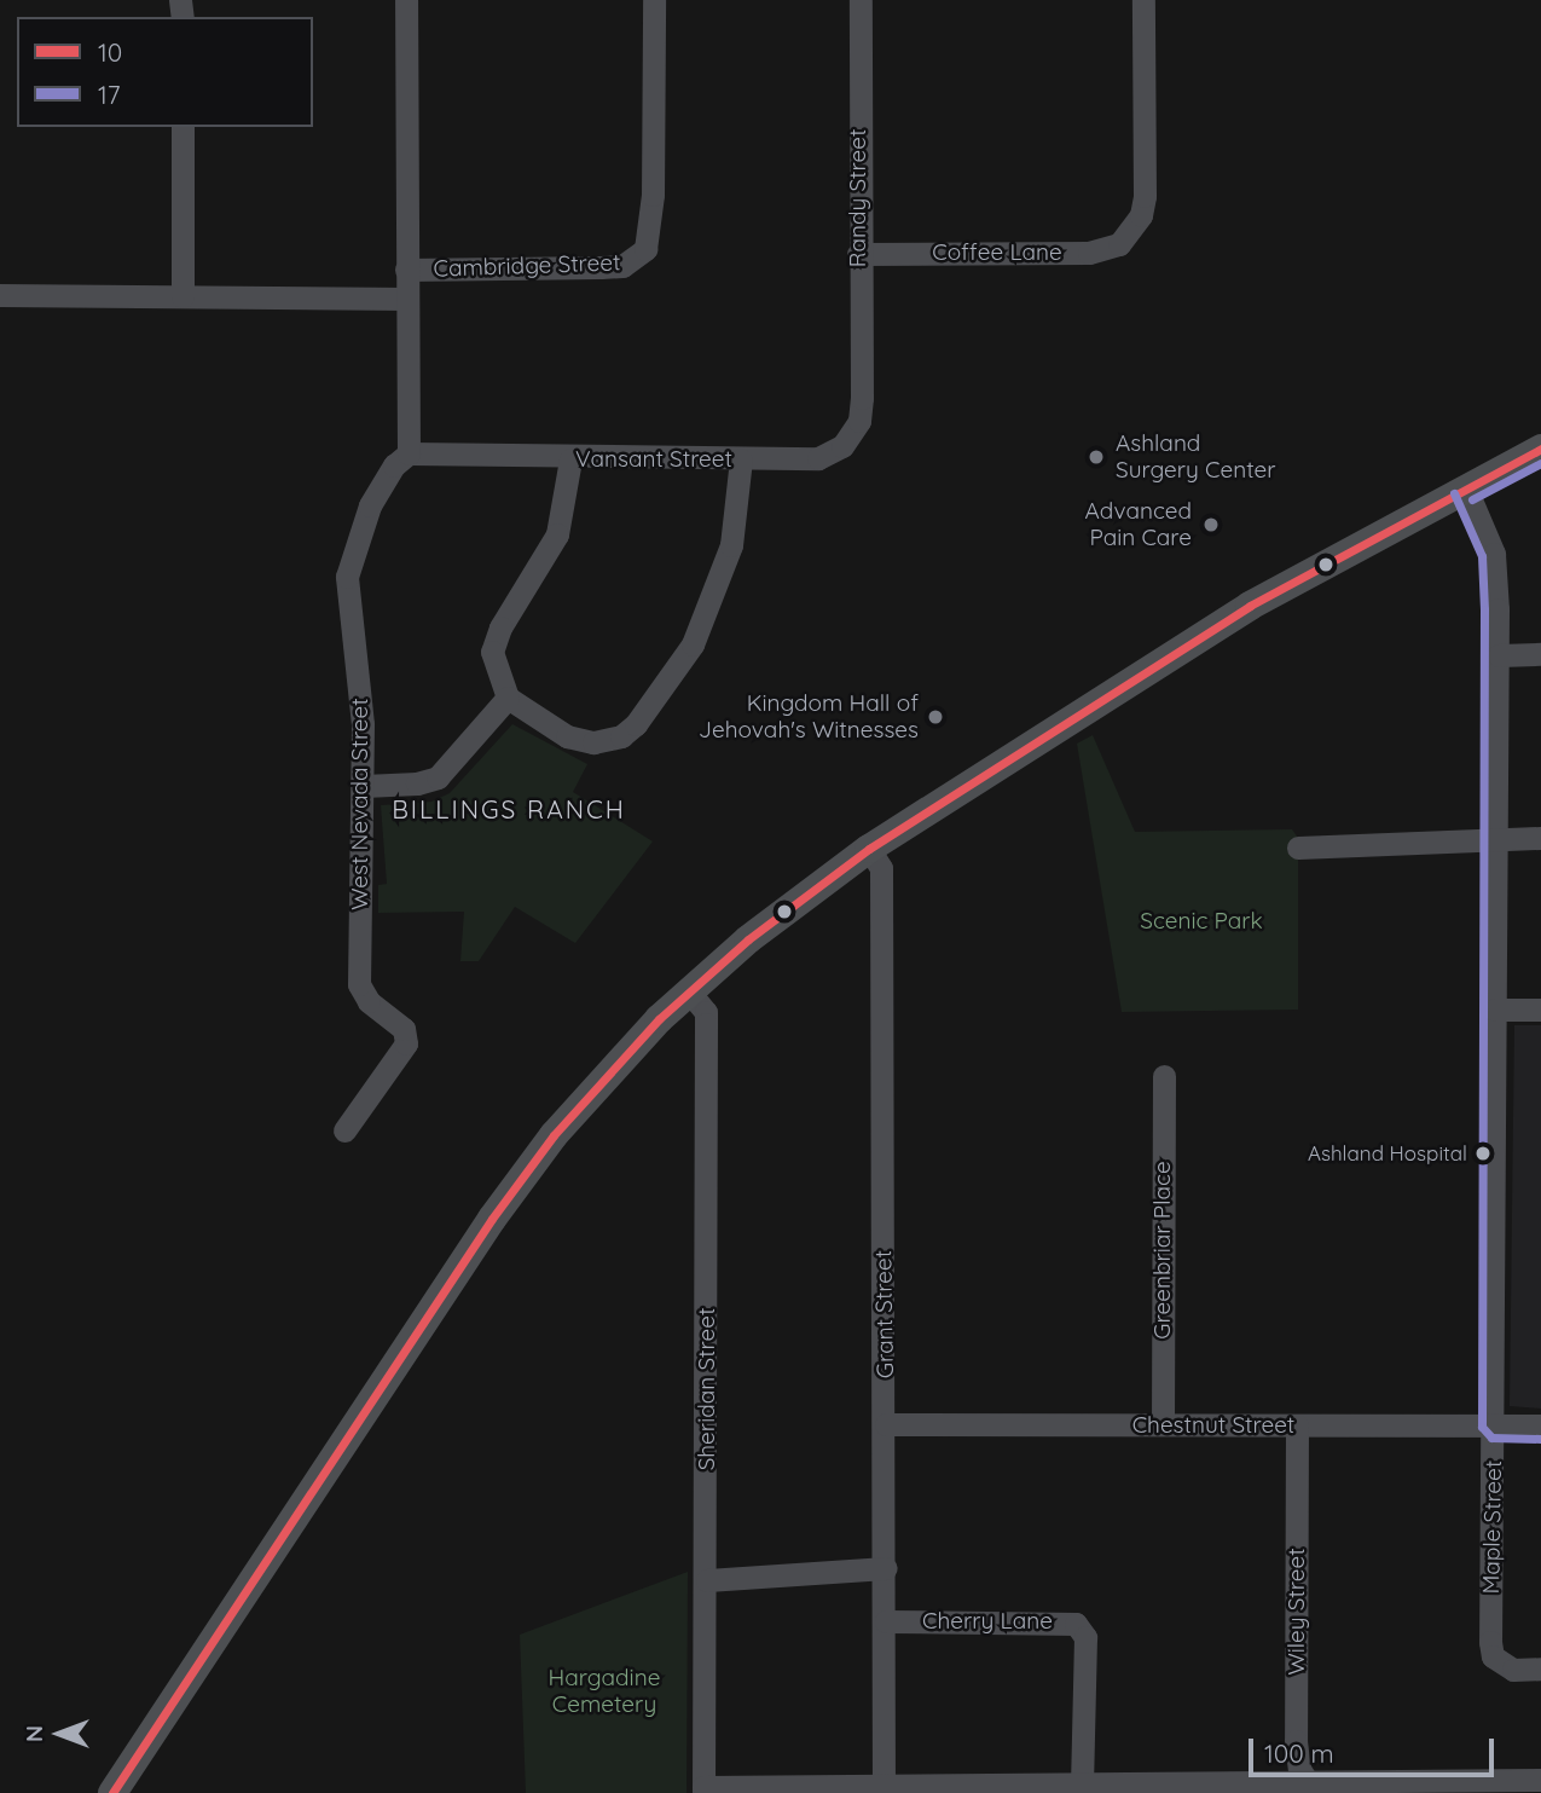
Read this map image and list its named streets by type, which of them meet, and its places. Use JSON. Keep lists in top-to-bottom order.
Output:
{
  "streets": {
    "street": [
      "Randy Street",
      "Coffee Lane",
      "Cambridge Street",
      "Vansant Street",
      "West Nevada Street",
      "Greenbriar Place",
      "Grant Street",
      "Sheridan Street",
      "Chestnut Street",
      "Maple Street",
      "Wiley Street",
      "Cherry Lane"
    ]
  },
  "crossings": [
    ["Randy Street", "Coffee Lane"],
    ["Randy Street", "Vansant Street"],
    ["Vansant Street", "West Nevada Street"],
    ["Greenbriar Place", "Chestnut Street"],
    ["Grant Street", "Chestnut Street"],
    ["Grant Street", "Cherry Lane"],
    ["Chestnut Street", "Maple Street"],
    ["Chestnut Street", "Wiley Street"]
  ],
  "districts": ["BILLINGS RANCH"],
  "parks": ["Scenic Park", "Hargadine Cemetery"],
  "places": [
    "Ashland Surgery Center",
    "Advanced Pain Care",
    "Kingdom Hall of Jehovah's Witnesses",
    "Ashland Hospital"
  ],
  "lines": ["transit line 10", "transit line 17"],
  "legend": ["10", "17"],
  "scale_bar": "100 m",
  "north": "left"
}
